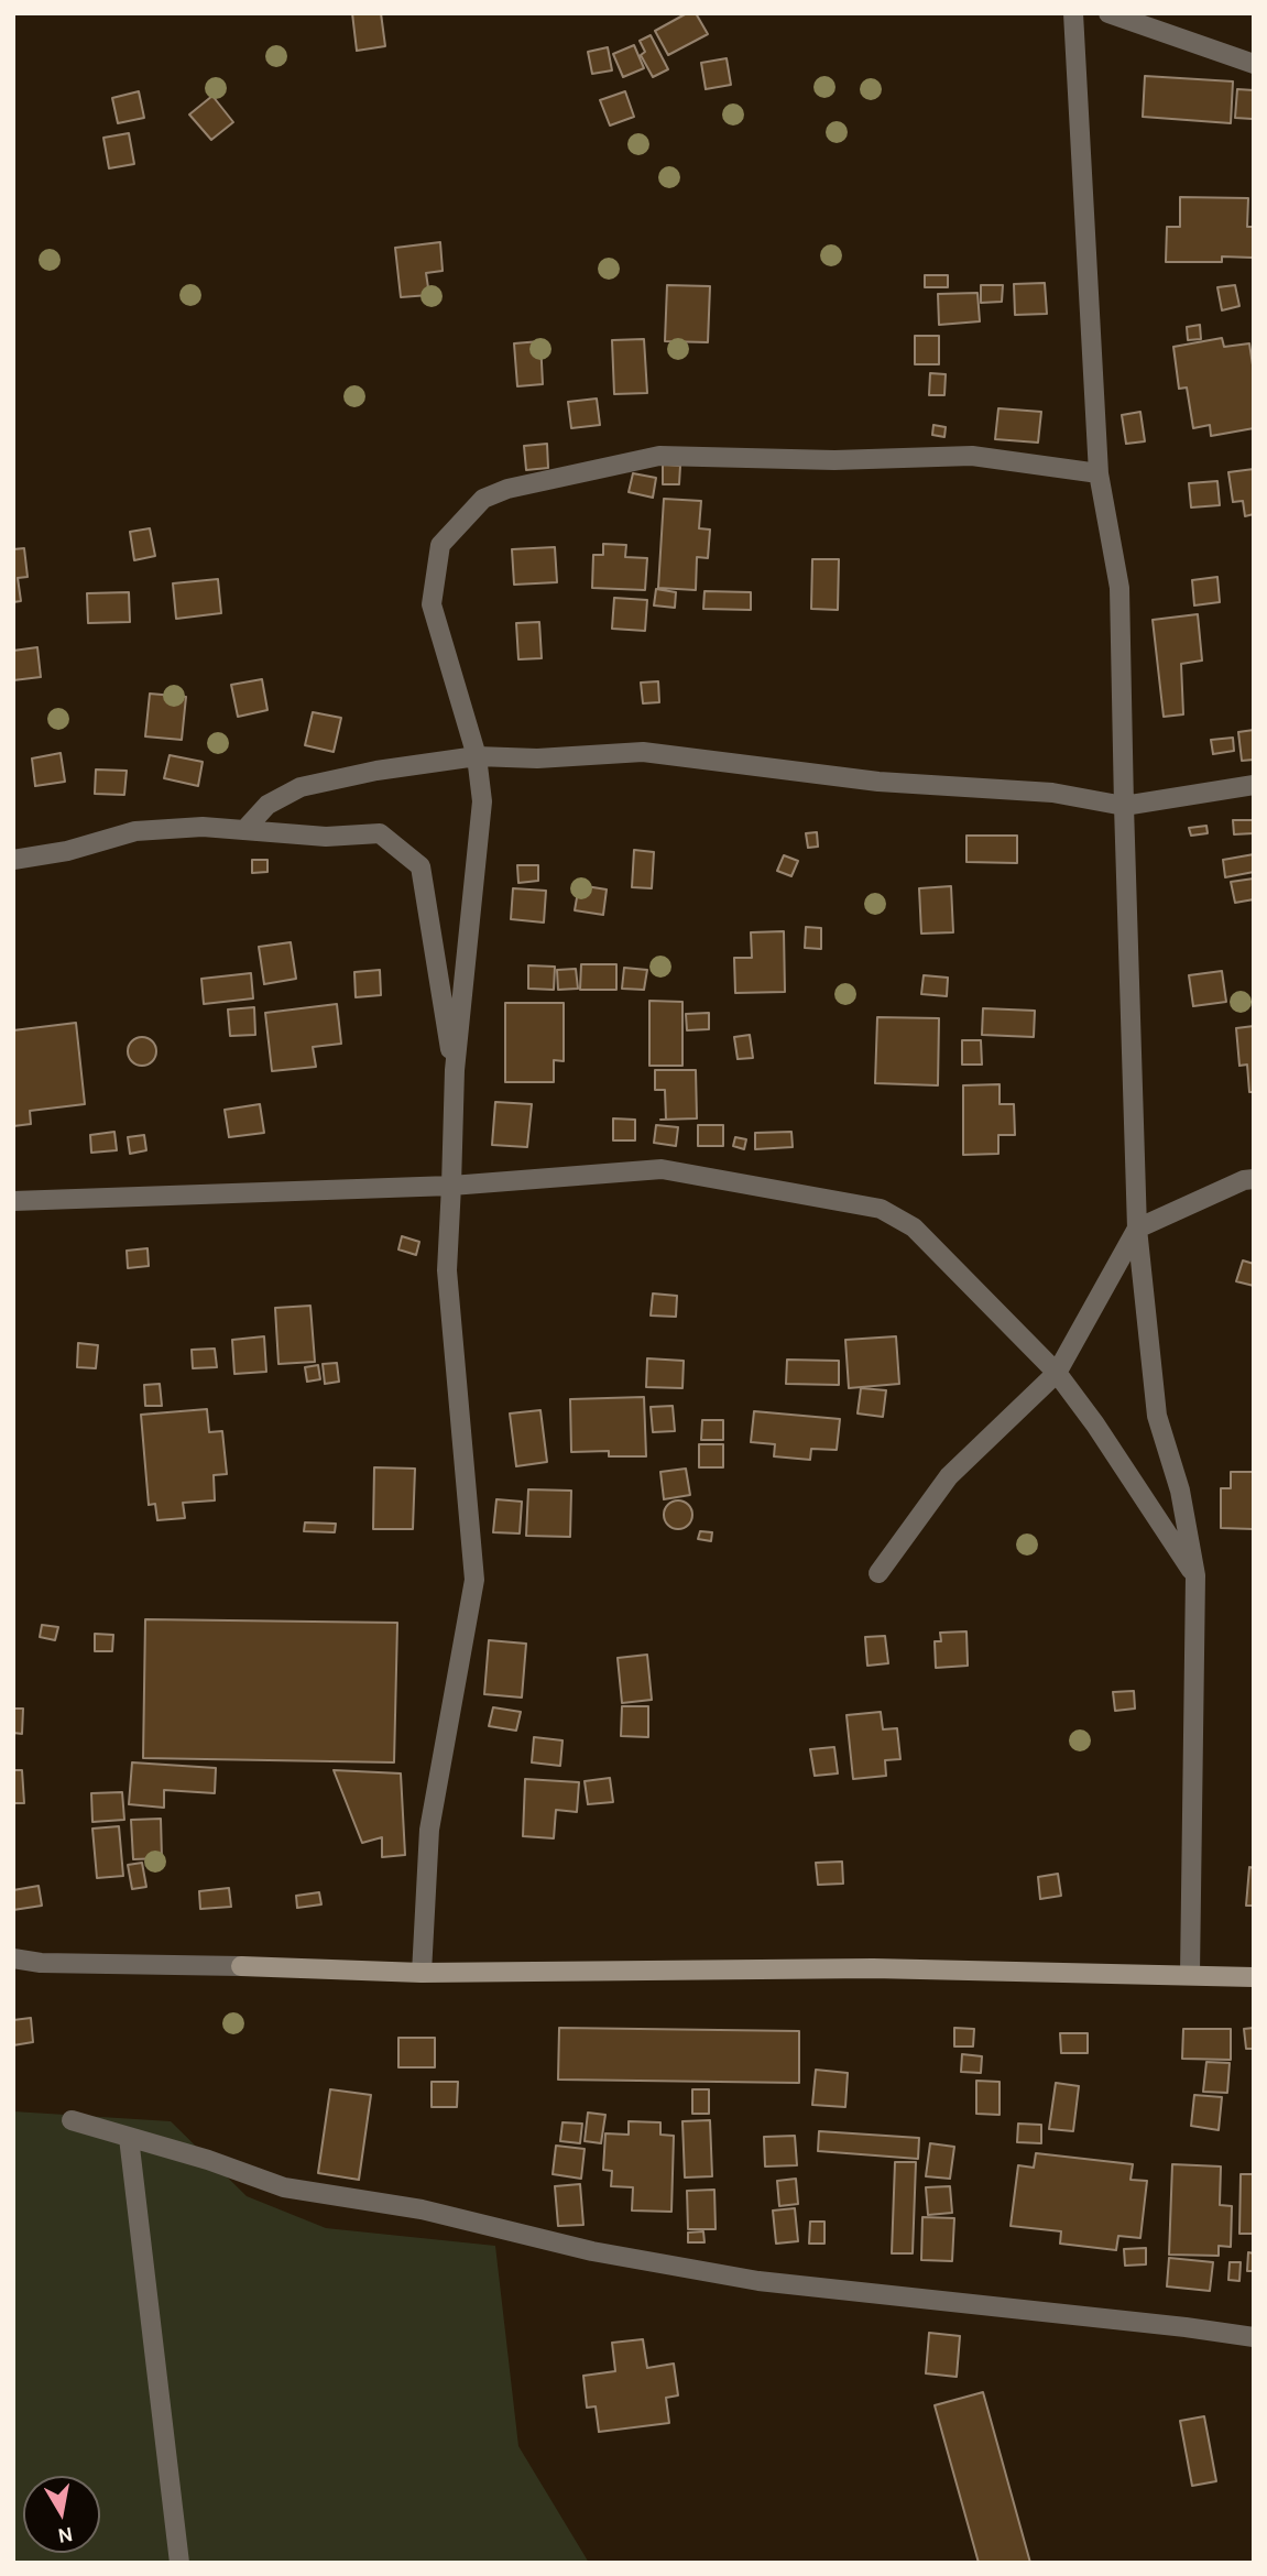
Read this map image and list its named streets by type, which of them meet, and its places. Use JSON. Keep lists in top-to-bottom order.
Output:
{
  "north": "bottom"
}
